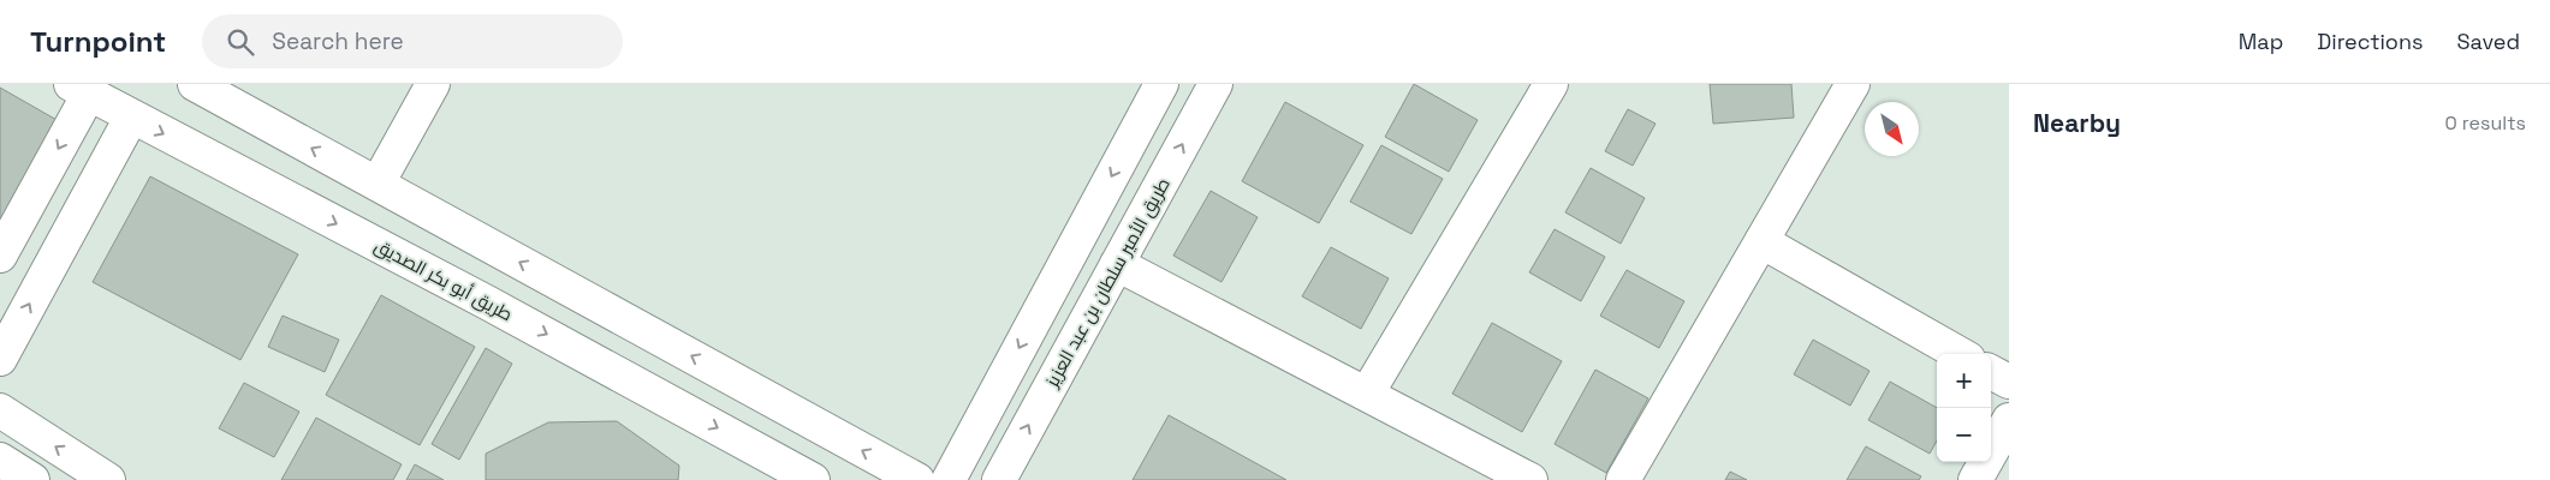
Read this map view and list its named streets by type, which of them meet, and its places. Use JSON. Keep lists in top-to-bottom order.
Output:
{
  "streets": {
    "main road": ["طريق أبو بكر الصديق", "طريق الأمير سلطان بن عبد العزيز"]
  },
  "north": "bottom right",
  "page": {
    "header": "Turnpoint",
    "search": "Search here",
    "nav": ["Map", "Directions", "Saved"],
    "heading": ["Nearby", "0 results"],
    "map_buttons": ["+", "−"]
  }
}
